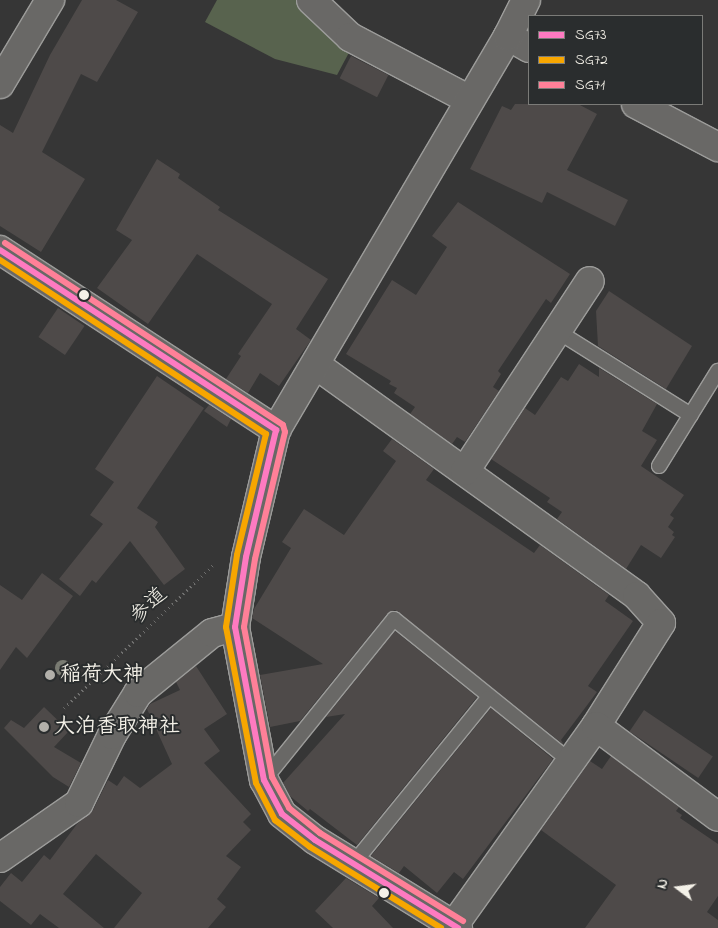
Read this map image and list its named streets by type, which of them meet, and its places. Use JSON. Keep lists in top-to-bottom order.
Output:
{
  "streets": {
    "path": ["参道"]
  },
  "places": ["稲荷大神", "大泊香取神社"],
  "lines": ["transit line SG71", "transit line SG73", "transit line SG72"],
  "legend": ["SG73", "SG72", "SG71"],
  "north": "left"
}
